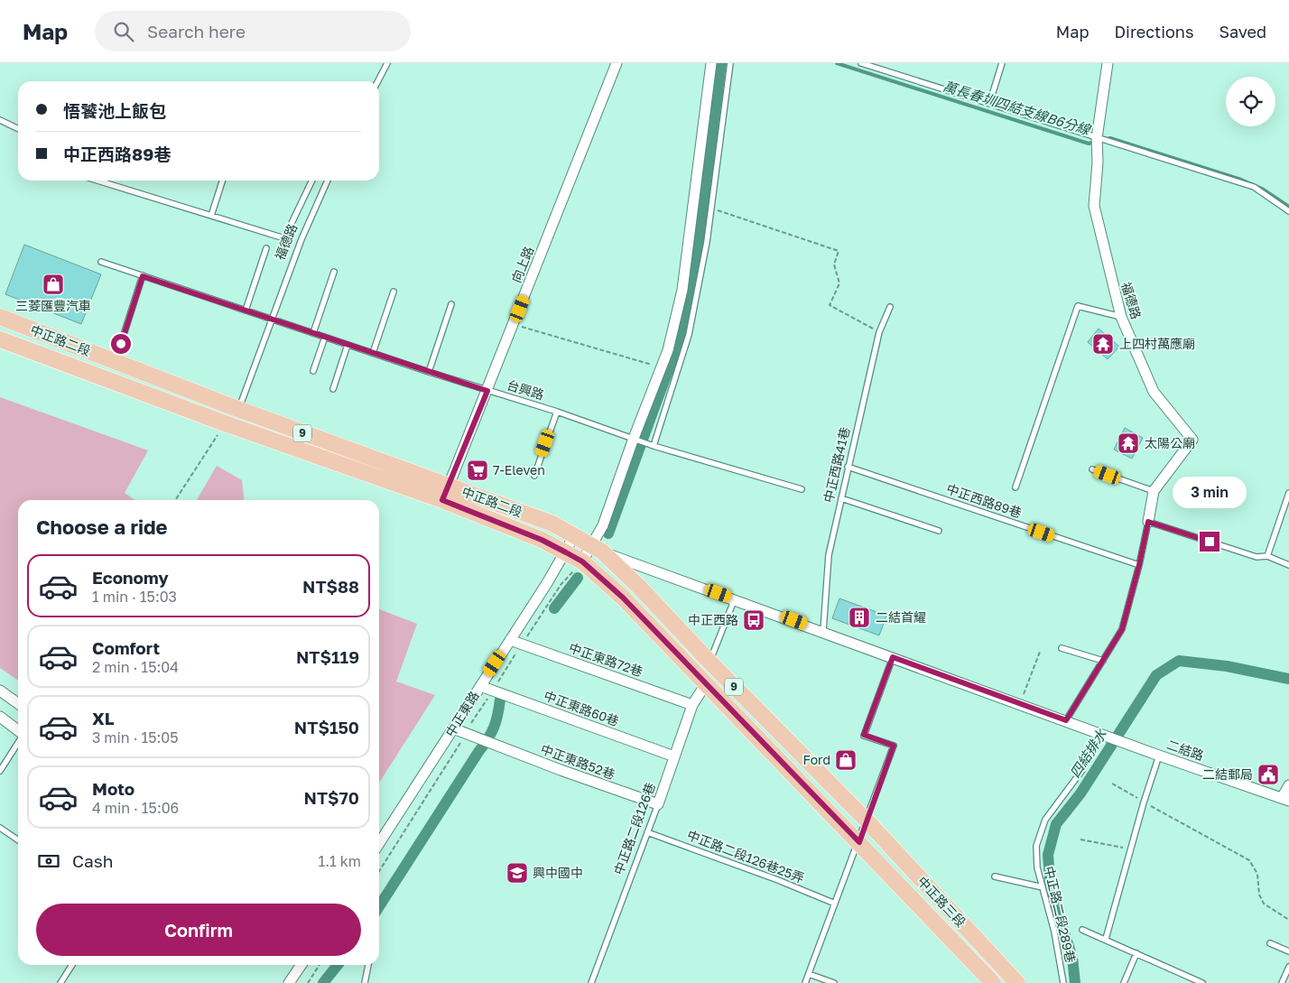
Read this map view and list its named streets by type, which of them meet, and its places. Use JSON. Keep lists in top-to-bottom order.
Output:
{
  "streets": {
    "main road": ["中正路二段", "9", "中正路三段"],
    "street": [
      "福德路",
      "向上路",
      "中正東路72巷",
      "中正東路60巷",
      "中正東路",
      "二結路",
      "中正東路52巷",
      "中正路二段126巷"
    ],
    "lane": [
      "台興路",
      "中正西路41巷",
      "中正西路89巷",
      "中正路二段126巷25弄",
      "中正路二段289巷"
    ]
  },
  "crossings": [
    ["福德路", "中正路二段"],
    ["福德路", "台興路"],
    ["向上路", "中正路二段"],
    ["向上路", "台興路"],
    ["中正路二段", "中正東路"],
    ["中正路二段", "中正路二段126巷"],
    ["中正路二段", "中正路三段"],
    ["中正西路41巷", "中正西路89巷"],
    ["中正東路72巷", "中正東路"],
    ["中正東路72巷", "中正路二段126巷"],
    ["中正東路60巷", "中正東路"],
    ["中正東路60巷", "中正路二段126巷"],
    ["中正東路", "中正東路52巷"],
    ["二結路", "中正路二段289巷"],
    ["中正東路52巷", "中正路二段126巷"],
    ["中正路二段126巷", "中正路二段126巷25弄"]
  ],
  "water": ["萬長春圳四結支線B6分線", "四結排水"],
  "places": {
    "shop": ["三菱匯豐汽車", "Ford"],
    "temple": ["上四村萬應廟", "太陽公廟"],
    "supermarket": ["7-Eleven"],
    "building": ["二結首耀"],
    "bus stop": ["中正西路"],
    "public building": ["二結郵局"],
    "school or university": ["興中國中"]
  },
  "page": {
    "header": "Map",
    "search": "Search here",
    "nav": ["Map", "Directions", "Saved"],
    "banner": ["悟饕池上飯包", "中正西路89巷"],
    "bubble": "3 min",
    "heading": "Choose a ride",
    "list": [
      {
        "name": "Economy",
        "note": "1 min · 15:03",
        "value": "NT$88"
      },
      {
        "name": "Comfort",
        "note": "2 min · 15:04",
        "value": "NT$119"
      },
      {
        "name": "XL",
        "note": "3 min · 15:05",
        "value": "NT$150"
      },
      {
        "name": "Moto",
        "note": "4 min · 15:06",
        "value": "NT$70"
      }
    ],
    "pay": ["Cash", "1.1 km"],
    "buttons": "Confirm"
  }
}
